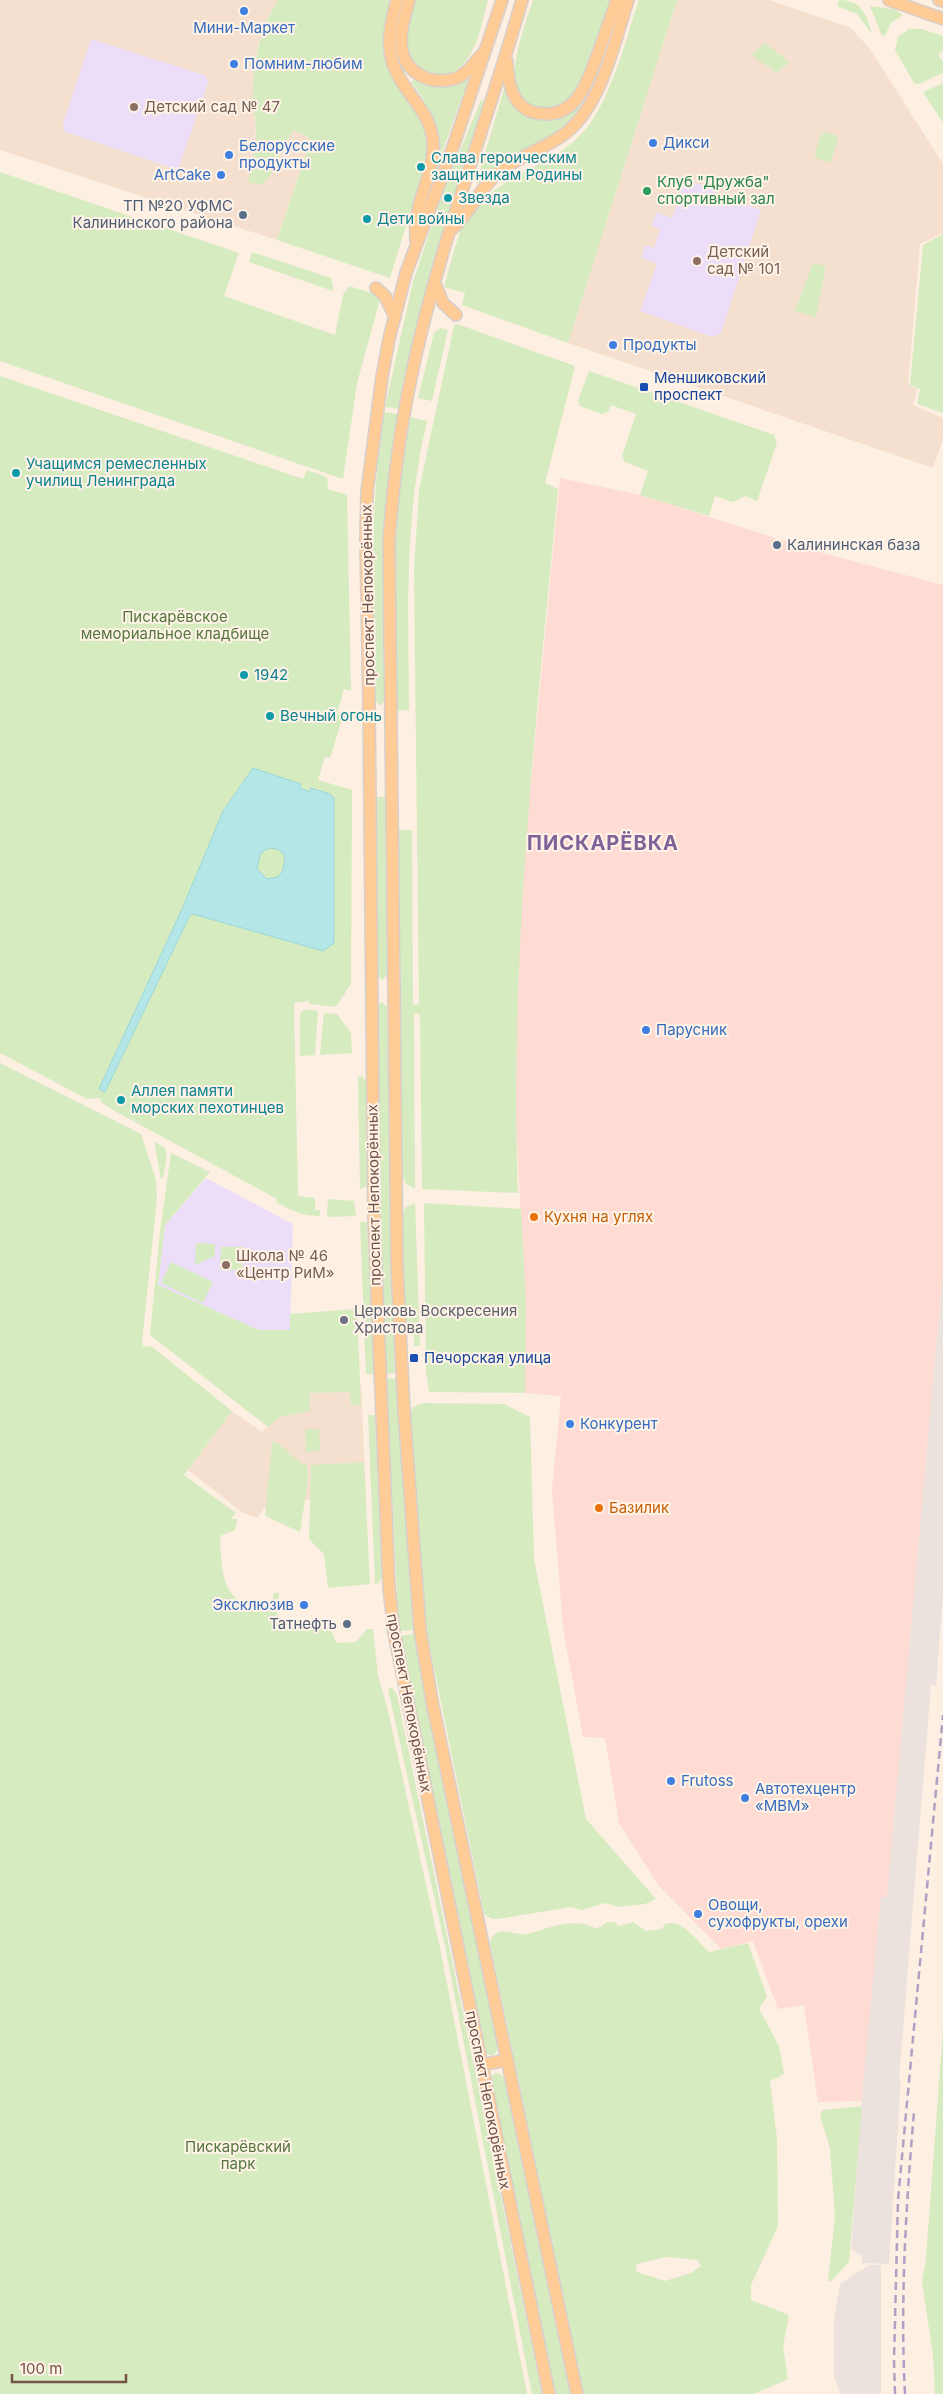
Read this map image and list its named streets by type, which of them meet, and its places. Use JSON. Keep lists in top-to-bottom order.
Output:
{
  "streets": {
    "main road": ["проспект Непокорённых"]
  },
  "districts": ["ПИСКАРЁВКА"],
  "parks": ["Пискарёвское мемориальное кладбище", "Пискарёвский парк"],
  "places": {
    "other": [
      "Мини-Маркет",
      "Помним-любим",
      "Детский сад № 47",
      "Дикси",
      "Белорусские продукты",
      "Слава героическим защитникам Родины",
      "ArtCake",
      "Клуб \"Дружба\" спортивный зал",
      "Звезда",
      "ТП №20 УФМС Калининского района",
      "Дети войны",
      "Детский сад № 101",
      "Продукты",
      "Учащимся ремесленных училищ Ленинграда",
      "Калининская база",
      "1942",
      "Вечный огонь",
      "Парусник",
      "Аллея памяти морских пехотинцев",
      "Кухня на углях",
      "Школа № 46 «Центр РиМ»",
      "Церковь Воскресения Христова",
      "Конкурент",
      "Базилик",
      "Эксклюзив",
      "Татнефть",
      "Frutoss",
      "Автотехцентр «МВМ»",
      "Овощи, сухофрукты, орехи"
    ],
    "transit": ["Меншиковский проспект", "Печорская улица"]
  },
  "scale_bar": "100 m"
}
